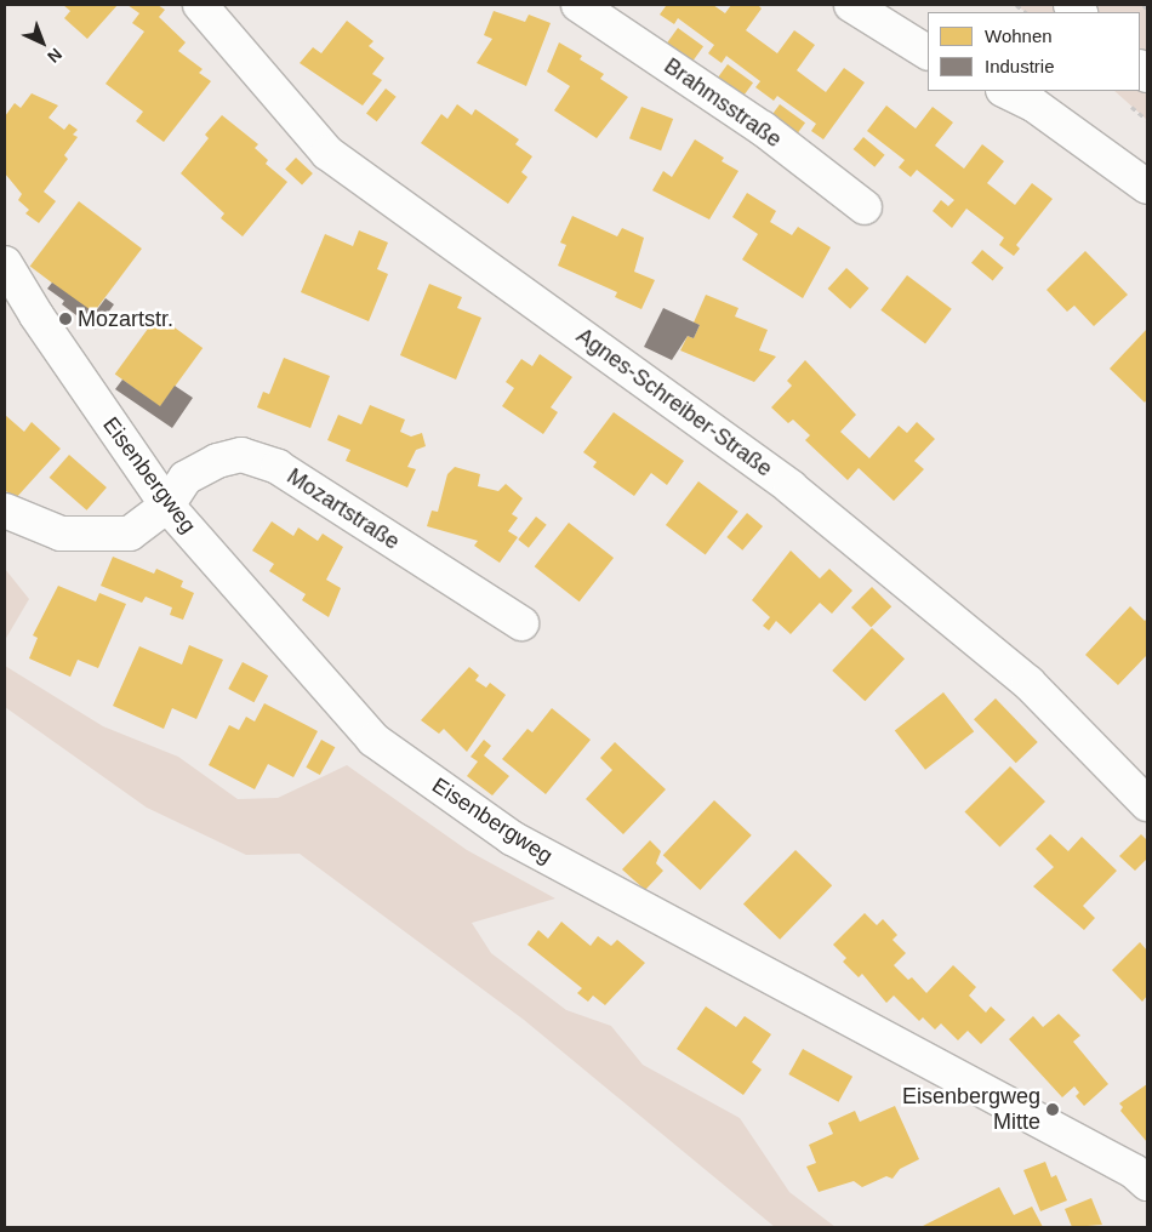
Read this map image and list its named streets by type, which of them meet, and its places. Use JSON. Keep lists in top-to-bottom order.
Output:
{
  "streets": {
    "street": [
      "Brahmsstraße",
      "Agnes-Schreiber-Straße",
      "Eisenbergweg",
      "Mozartstraße"
    ]
  },
  "crossings": [
    ["Eisenbergweg", "Mozartstraße"]
  ],
  "places": ["Mozartstr.", "Eisenbergweg Mitte"],
  "legend": ["Wohnen", "Industrie"],
  "north": "bottom right"
}
